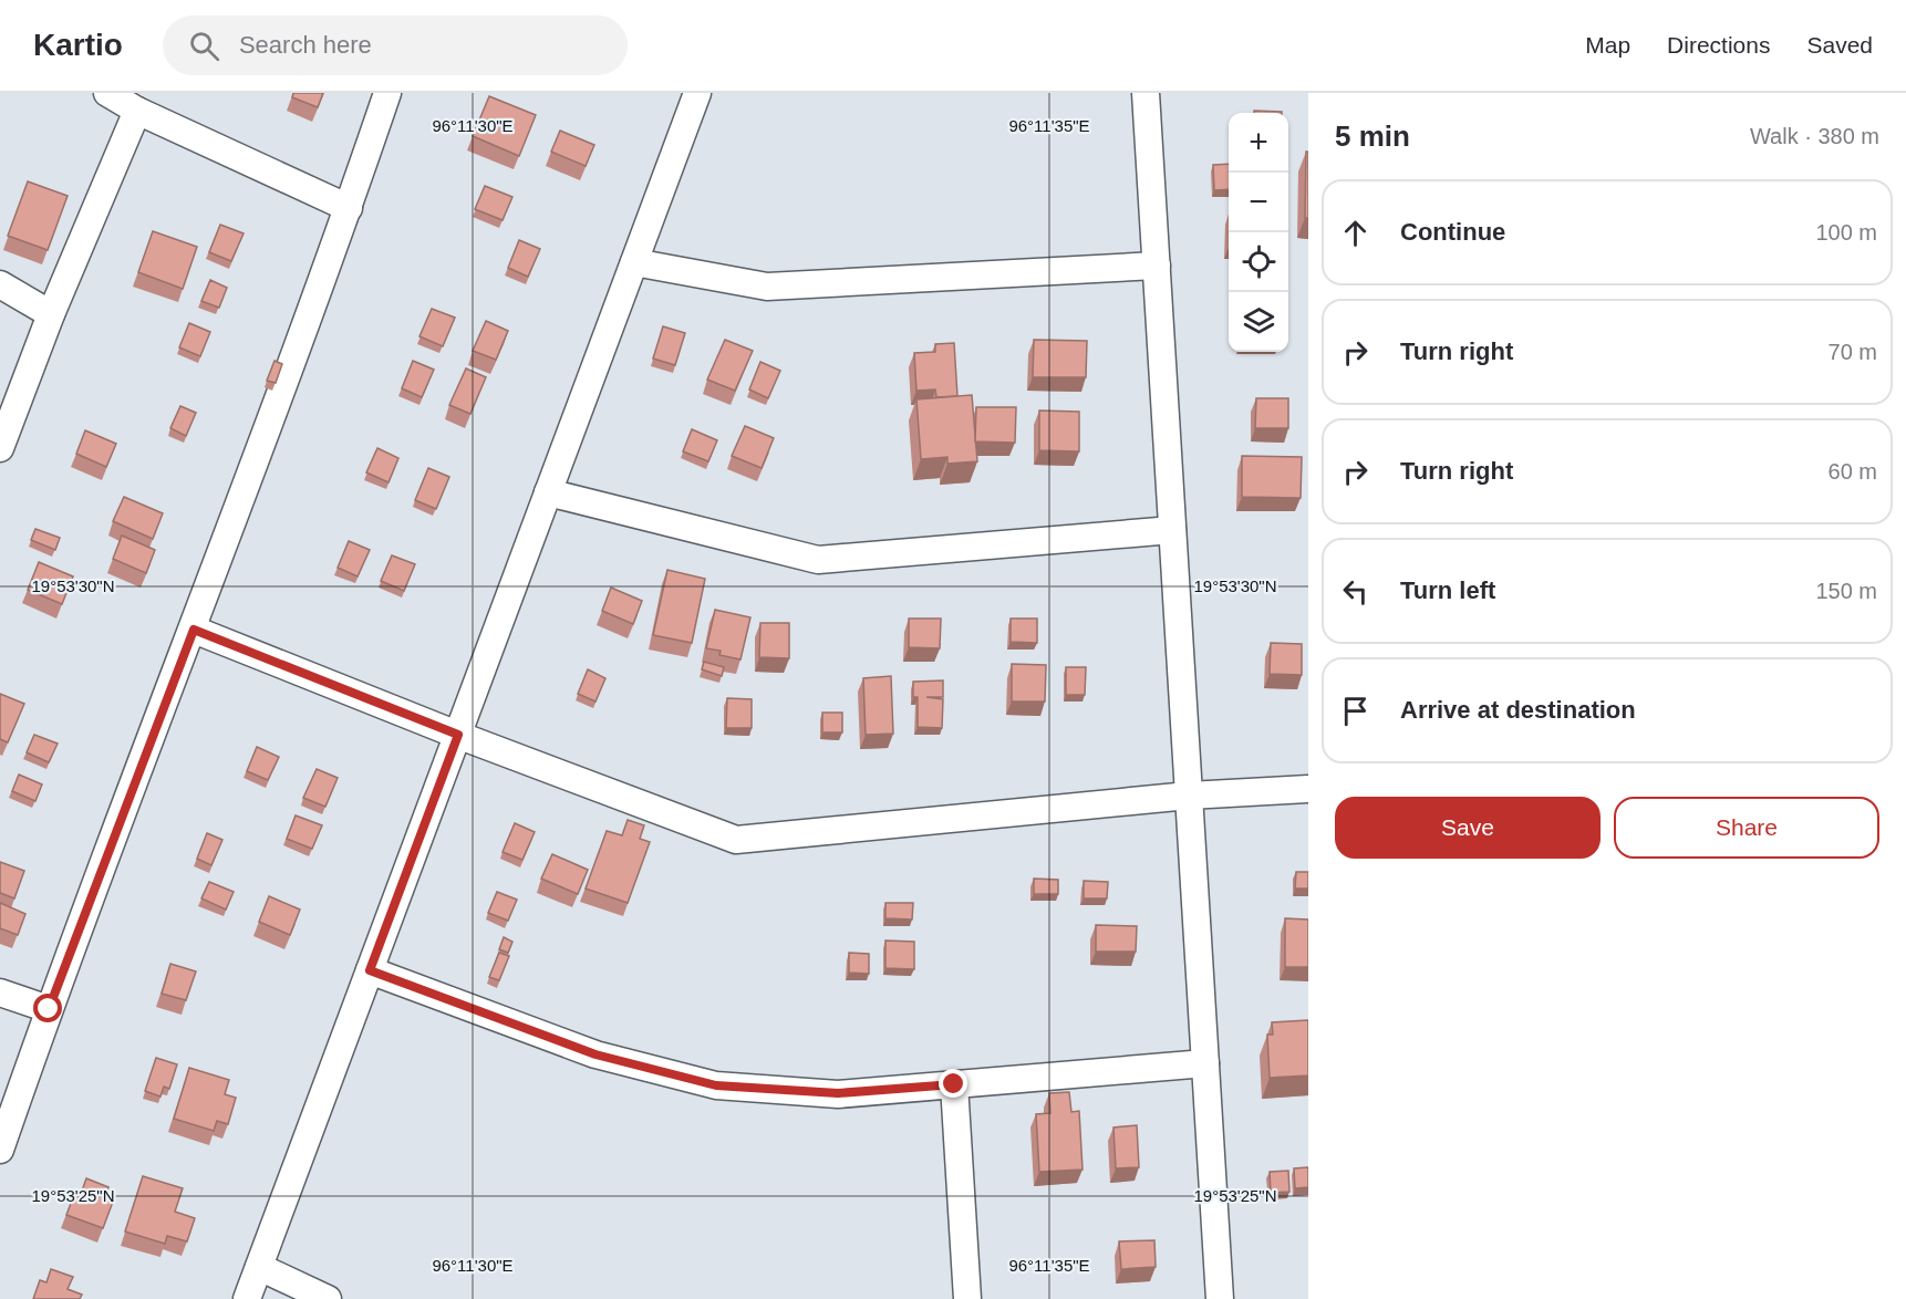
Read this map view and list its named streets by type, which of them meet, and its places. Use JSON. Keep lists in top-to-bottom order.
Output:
{
  "page": {
    "header": "Kartio",
    "search": "Search here",
    "nav": ["Map", "Directions", "Saved"],
    "heading": ["5 min", "Walk · 380 m"],
    "map_buttons": ["+", "−"],
    "list": [
      ["Continue", "100 m"],
      ["Turn right", "70 m"],
      ["Turn right", "60 m"],
      ["Turn left", "150 m"],
      "Arrive at destination"
    ],
    "buttons": ["Save", "Share"]
  },
  "coordinates": [
    "96°11'30\"E",
    "96°11'35\"E",
    "19°53'30\"N",
    "19°53'25\"N"
  ]
}
